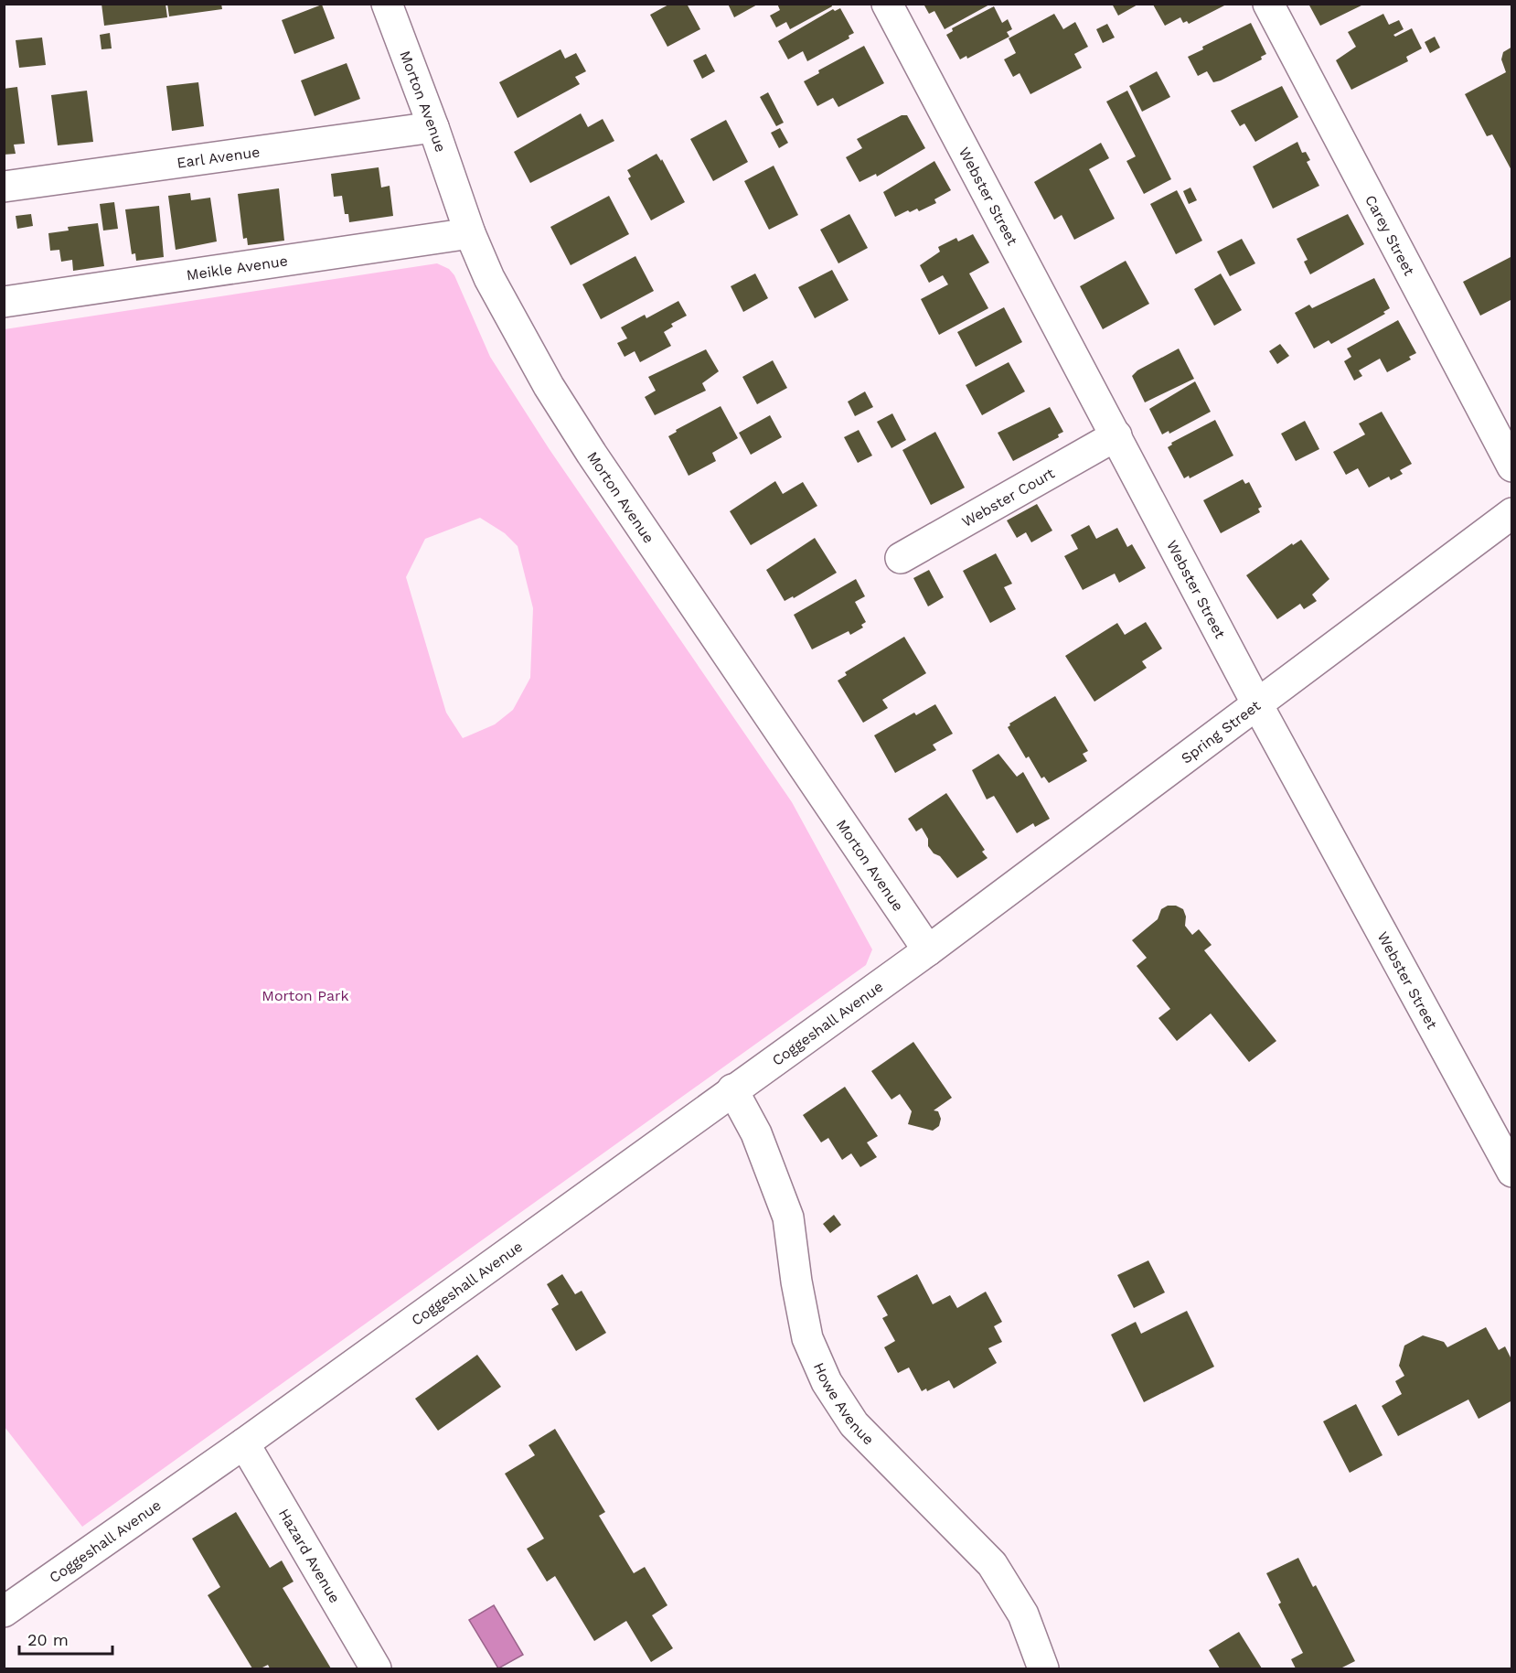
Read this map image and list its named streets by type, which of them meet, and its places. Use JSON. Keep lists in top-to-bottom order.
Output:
{
  "streets": {
    "street": [
      "Morton Avenue",
      "Earl Avenue",
      "Webster Street",
      "Carey Street",
      "Meikle Avenue",
      "Webster Court",
      "Spring Street",
      "Coggeshall Avenue",
      "Howe Avenue",
      "Hazard Avenue"
    ]
  },
  "crossings": [
    ["Morton Avenue", "Earl Avenue"],
    ["Morton Avenue", "Meikle Avenue"],
    ["Morton Avenue", "Spring Street"],
    ["Morton Avenue", "Coggeshall Avenue"],
    ["Webster Street", "Webster Court"],
    ["Webster Street", "Spring Street"],
    ["Spring Street", "Coggeshall Avenue"],
    ["Coggeshall Avenue", "Howe Avenue"],
    ["Coggeshall Avenue", "Hazard Avenue"]
  ],
  "parks": ["Morton Park"],
  "scale_bar": "20 m"
}
